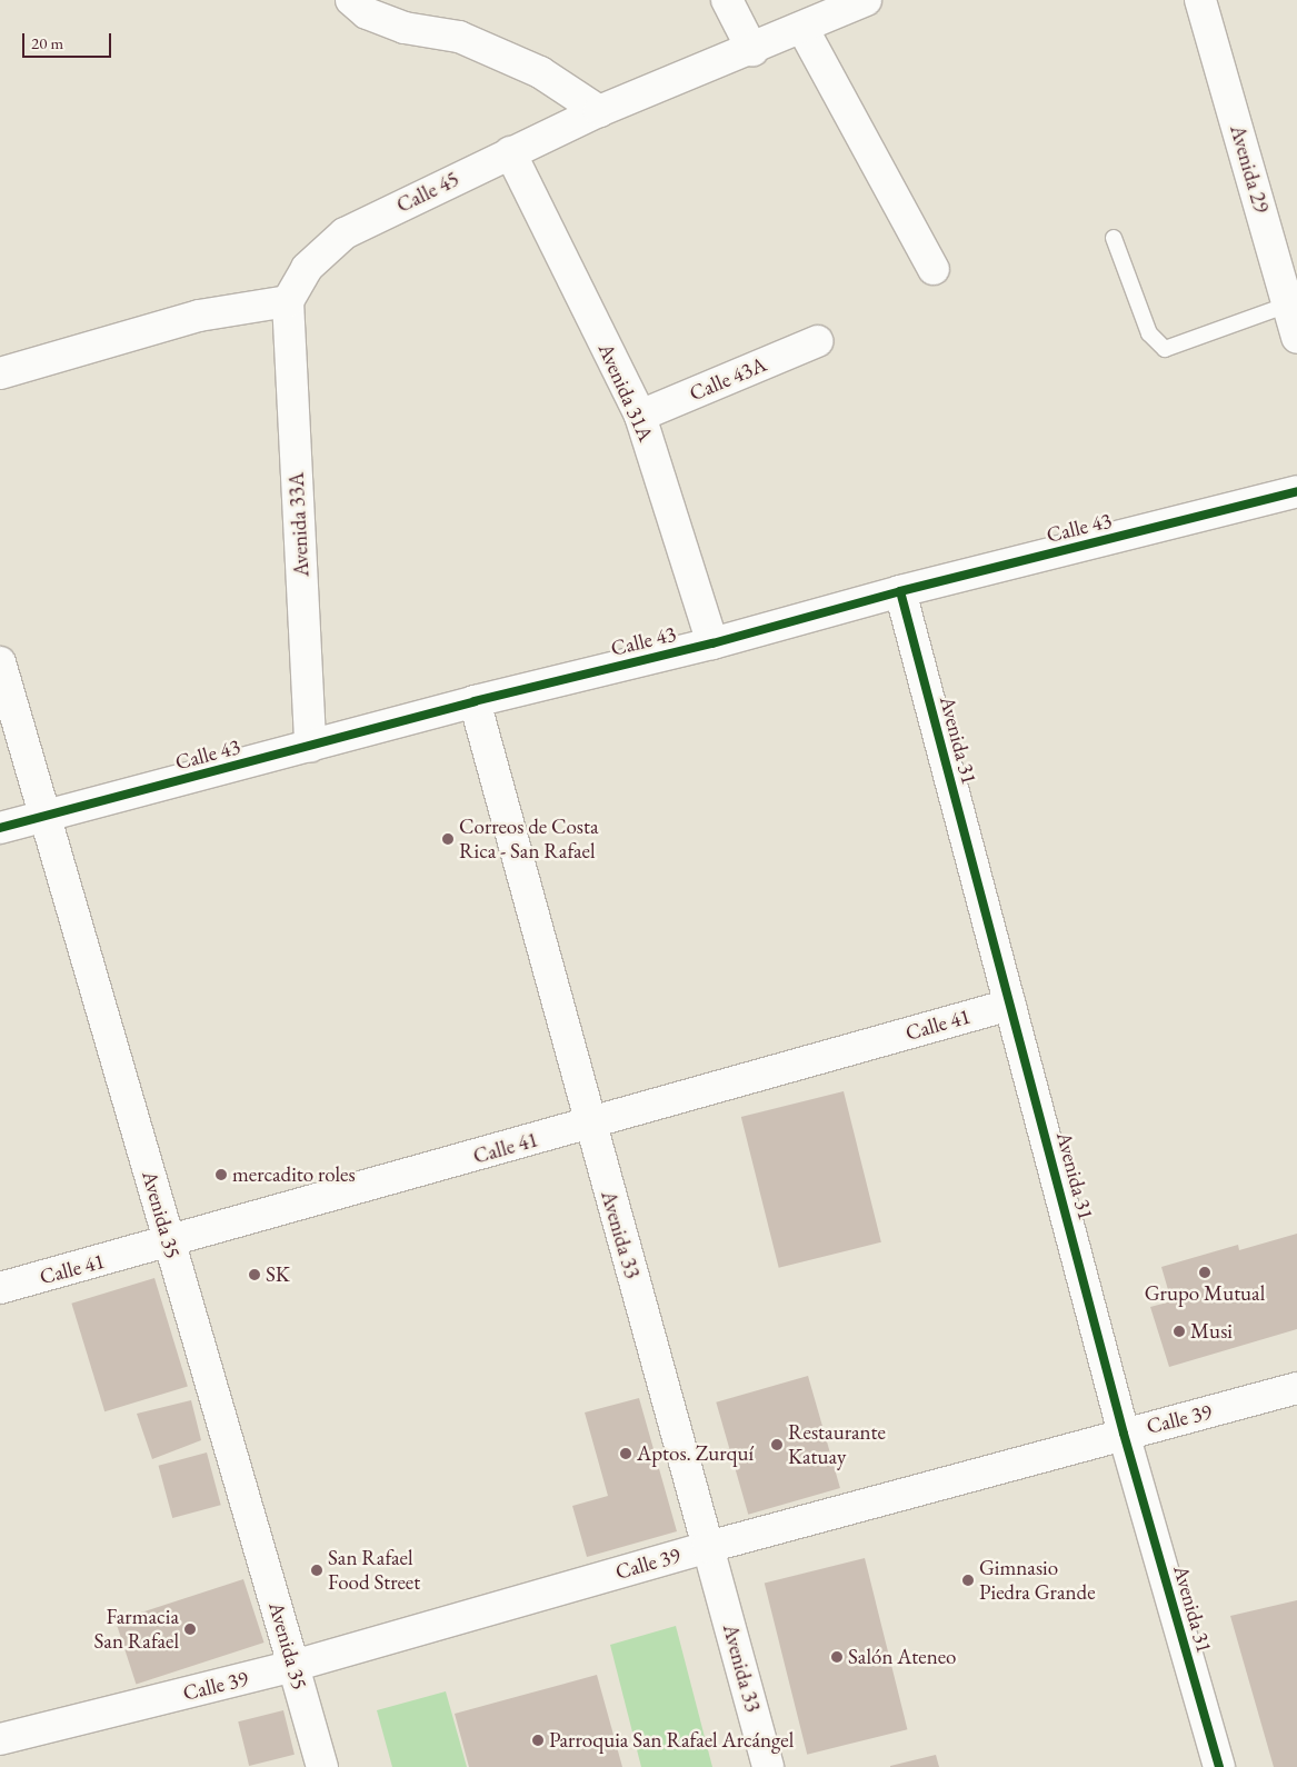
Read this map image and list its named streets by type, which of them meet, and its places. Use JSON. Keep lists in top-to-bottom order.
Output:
{
  "streets": {
    "street": [
      "Avenida 29",
      "Calle 45",
      "Calle 43A",
      "Avenida 31A",
      "Avenida 33A",
      "Calle 43",
      "Avenida 31",
      "Calle 41",
      "Avenida 35",
      "Avenida 33",
      "Calle 39"
    ]
  },
  "crossings": [
    ["Calle 45", "Avenida 31A"],
    ["Calle 45", "Avenida 33A"],
    ["Calle 43A", "Avenida 31A"],
    ["Avenida 31A", "Calle 43"],
    ["Avenida 33A", "Calle 43"],
    ["Calle 43", "Avenida 31"],
    ["Calle 43", "Avenida 35"],
    ["Calle 43", "Avenida 33"],
    ["Avenida 31", "Calle 41"],
    ["Avenida 31", "Calle 39"],
    ["Calle 41", "Avenida 35"],
    ["Calle 41", "Avenida 33"],
    ["Avenida 35", "Calle 39"],
    ["Avenida 33", "Calle 39"]
  ],
  "places": [
    "Correos de Costa Rica - San Rafael",
    "mercadito roles",
    "Grupo Mutual",
    "SK",
    "Musi",
    "Restaurante Katuay",
    "Aptos. Zurquí",
    "San Rafael Food Street",
    "Gimnasio Piedra Grande",
    "Farmacia San Rafael",
    "Salón Ateneo",
    "Parroquia San Rafael Arcángel"
  ],
  "scale_bar": "20 m"
}
